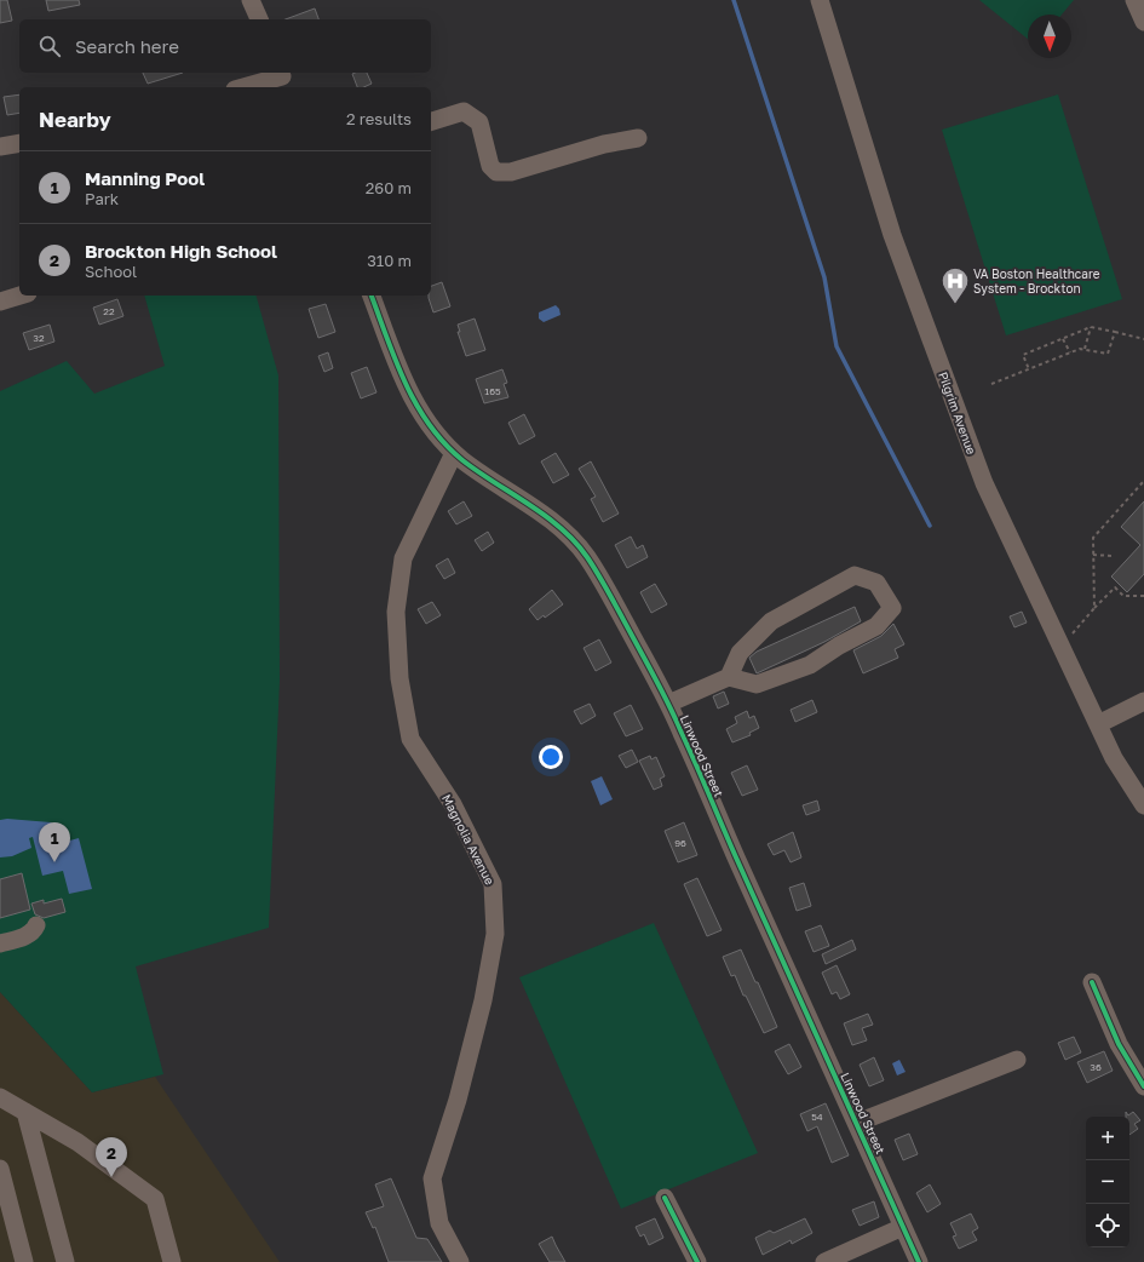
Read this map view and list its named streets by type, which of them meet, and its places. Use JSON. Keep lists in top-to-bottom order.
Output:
{
  "streets": {
    "street": ["Pilgrim Avenue", "Linwood Street", "Magnolia Avenue"]
  },
  "crossings": [
    ["Linwood Street", "Magnolia Avenue"]
  ],
  "places": {
    "hospital": ["VA Boston Healthcare System - Brockton"]
  },
  "house_numbers": [
    "22",
    "32",
    "165",
    "96",
    "36",
    "54"
  ],
  "north": "bottom",
  "page": {
    "search": "Search here",
    "heading": ["Nearby", "2 results"],
    "list": [
      {
        "mark": "1",
        "name": "Manning Pool",
        "note": "Park",
        "value": "260 m"
      },
      {
        "mark": "2",
        "name": "Brockton High School",
        "note": "School",
        "value": "310 m"
      }
    ],
    "pins": ["1", "2"],
    "map_buttons": ["+", "−"]
  }
}
